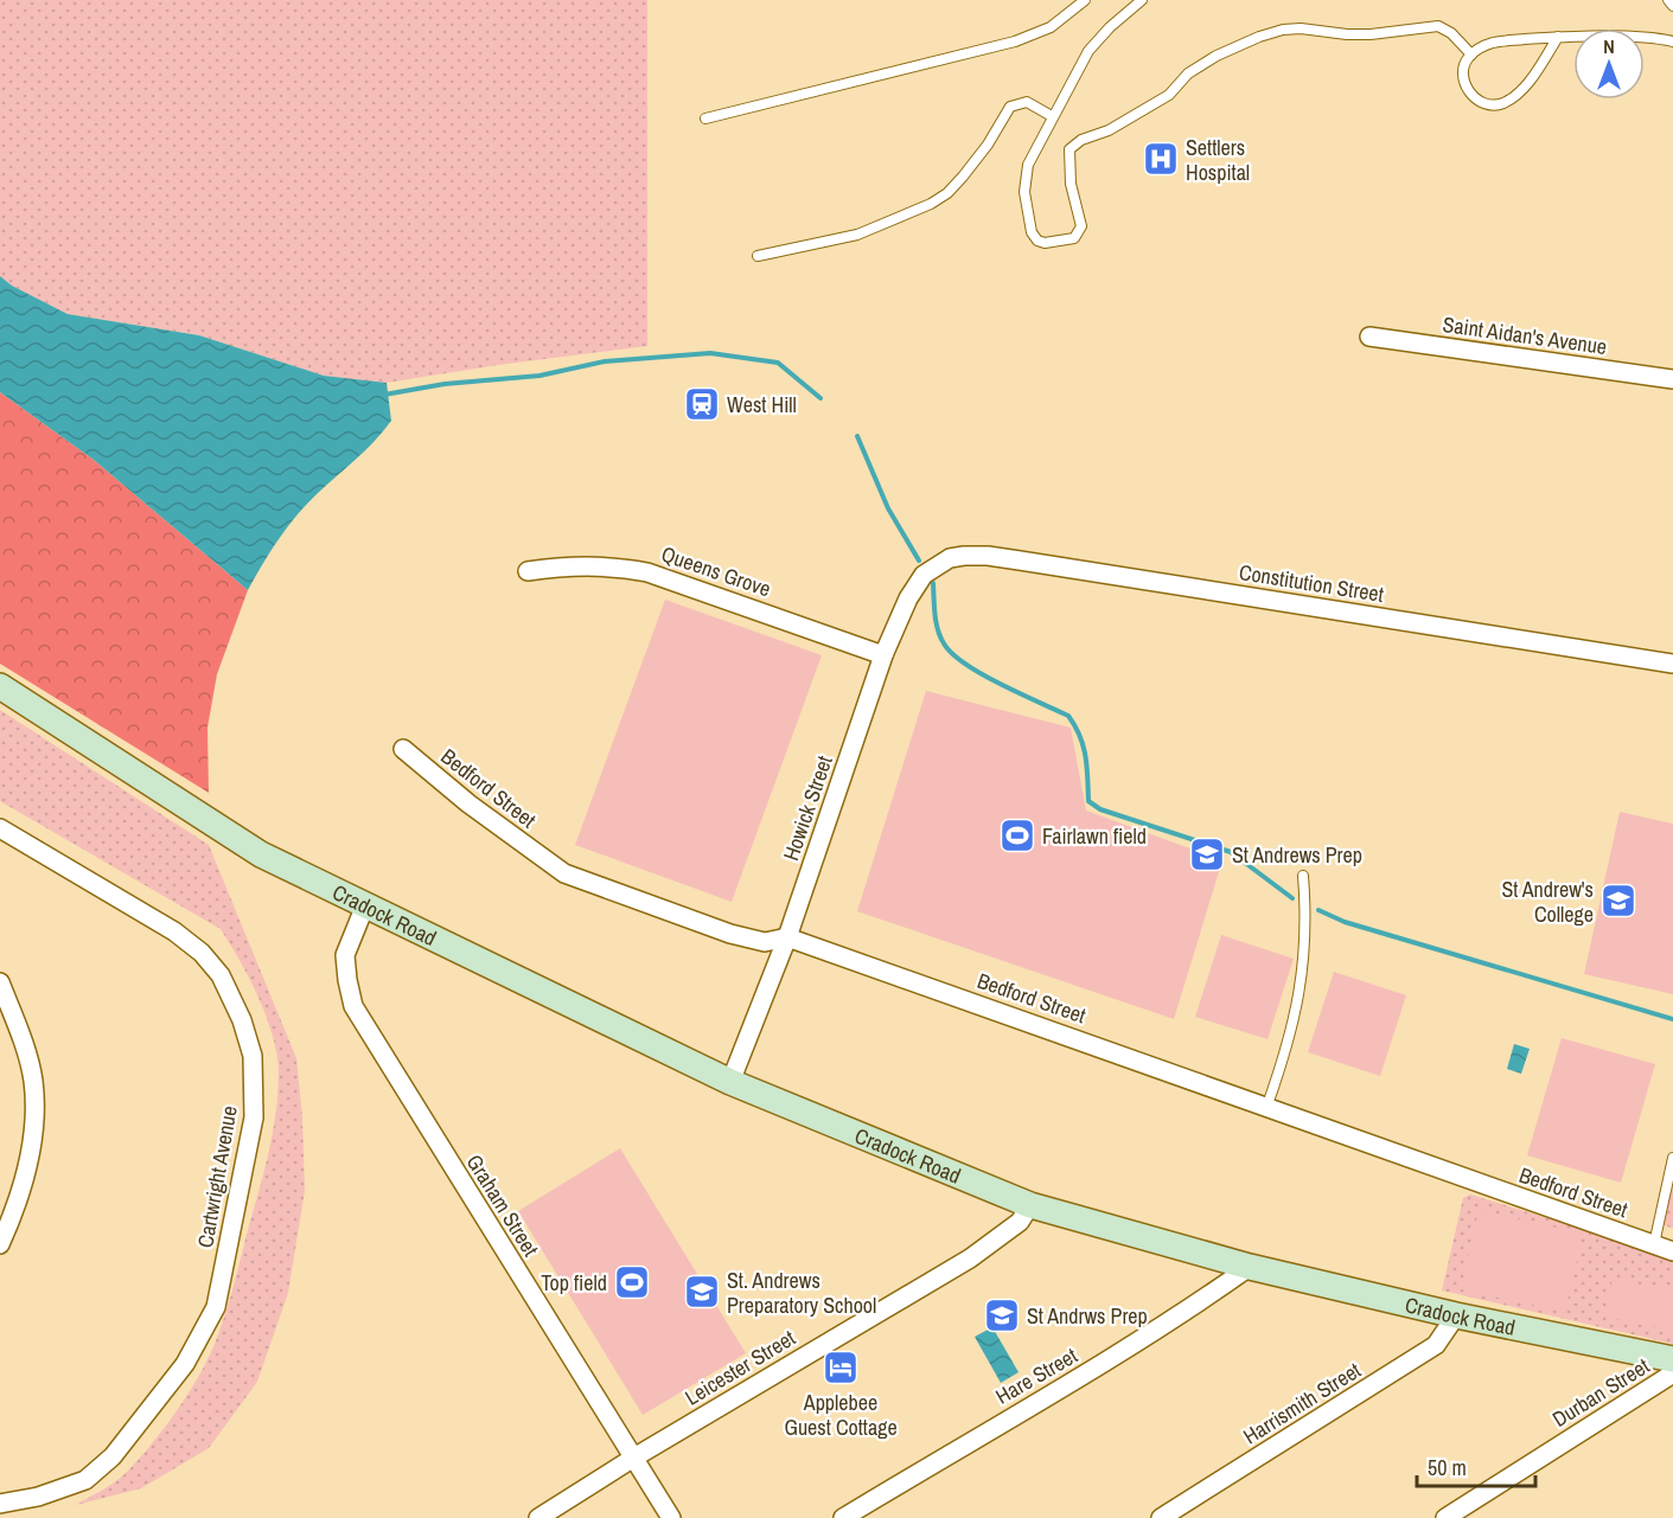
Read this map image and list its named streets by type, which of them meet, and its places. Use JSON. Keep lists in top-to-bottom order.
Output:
{
  "streets": {
    "main road": ["Cradock Road"],
    "street": [
      "Saint Aidan's Avenue",
      "Queens Grove",
      "Constitution Street",
      "Bedford Street",
      "Howick Street",
      "Cartwright Avenue",
      "Graham Street",
      "Leicester Street",
      "Hare Street",
      "Durban Street",
      "Harrismith Street"
    ]
  },
  "crossings": [
    ["Queens Grove", "Howick Street"],
    ["Constitution Street", "Howick Street"],
    ["Bedford Street", "Howick Street"],
    ["Howick Street", "Cradock Road"],
    ["Cradock Road", "Graham Street"],
    ["Cradock Road", "Leicester Street"],
    ["Cradock Road", "Hare Street"],
    ["Cradock Road", "Harrismith Street"],
    ["Graham Street", "Leicester Street"]
  ],
  "places": {
    "hospital": ["Settlers Hospital"],
    "station": ["West Hill"],
    "sports": ["Fairlawn field", "Top field"],
    "school or university": [
      "St Andrews Prep",
      "St Andrew's College",
      "St. Andrews Preparatory School",
      "St Andrws Prep"
    ],
    "hotel": ["Applebee Guest Cottage"]
  },
  "scale_bar": "50 m",
  "north": "top"
}
